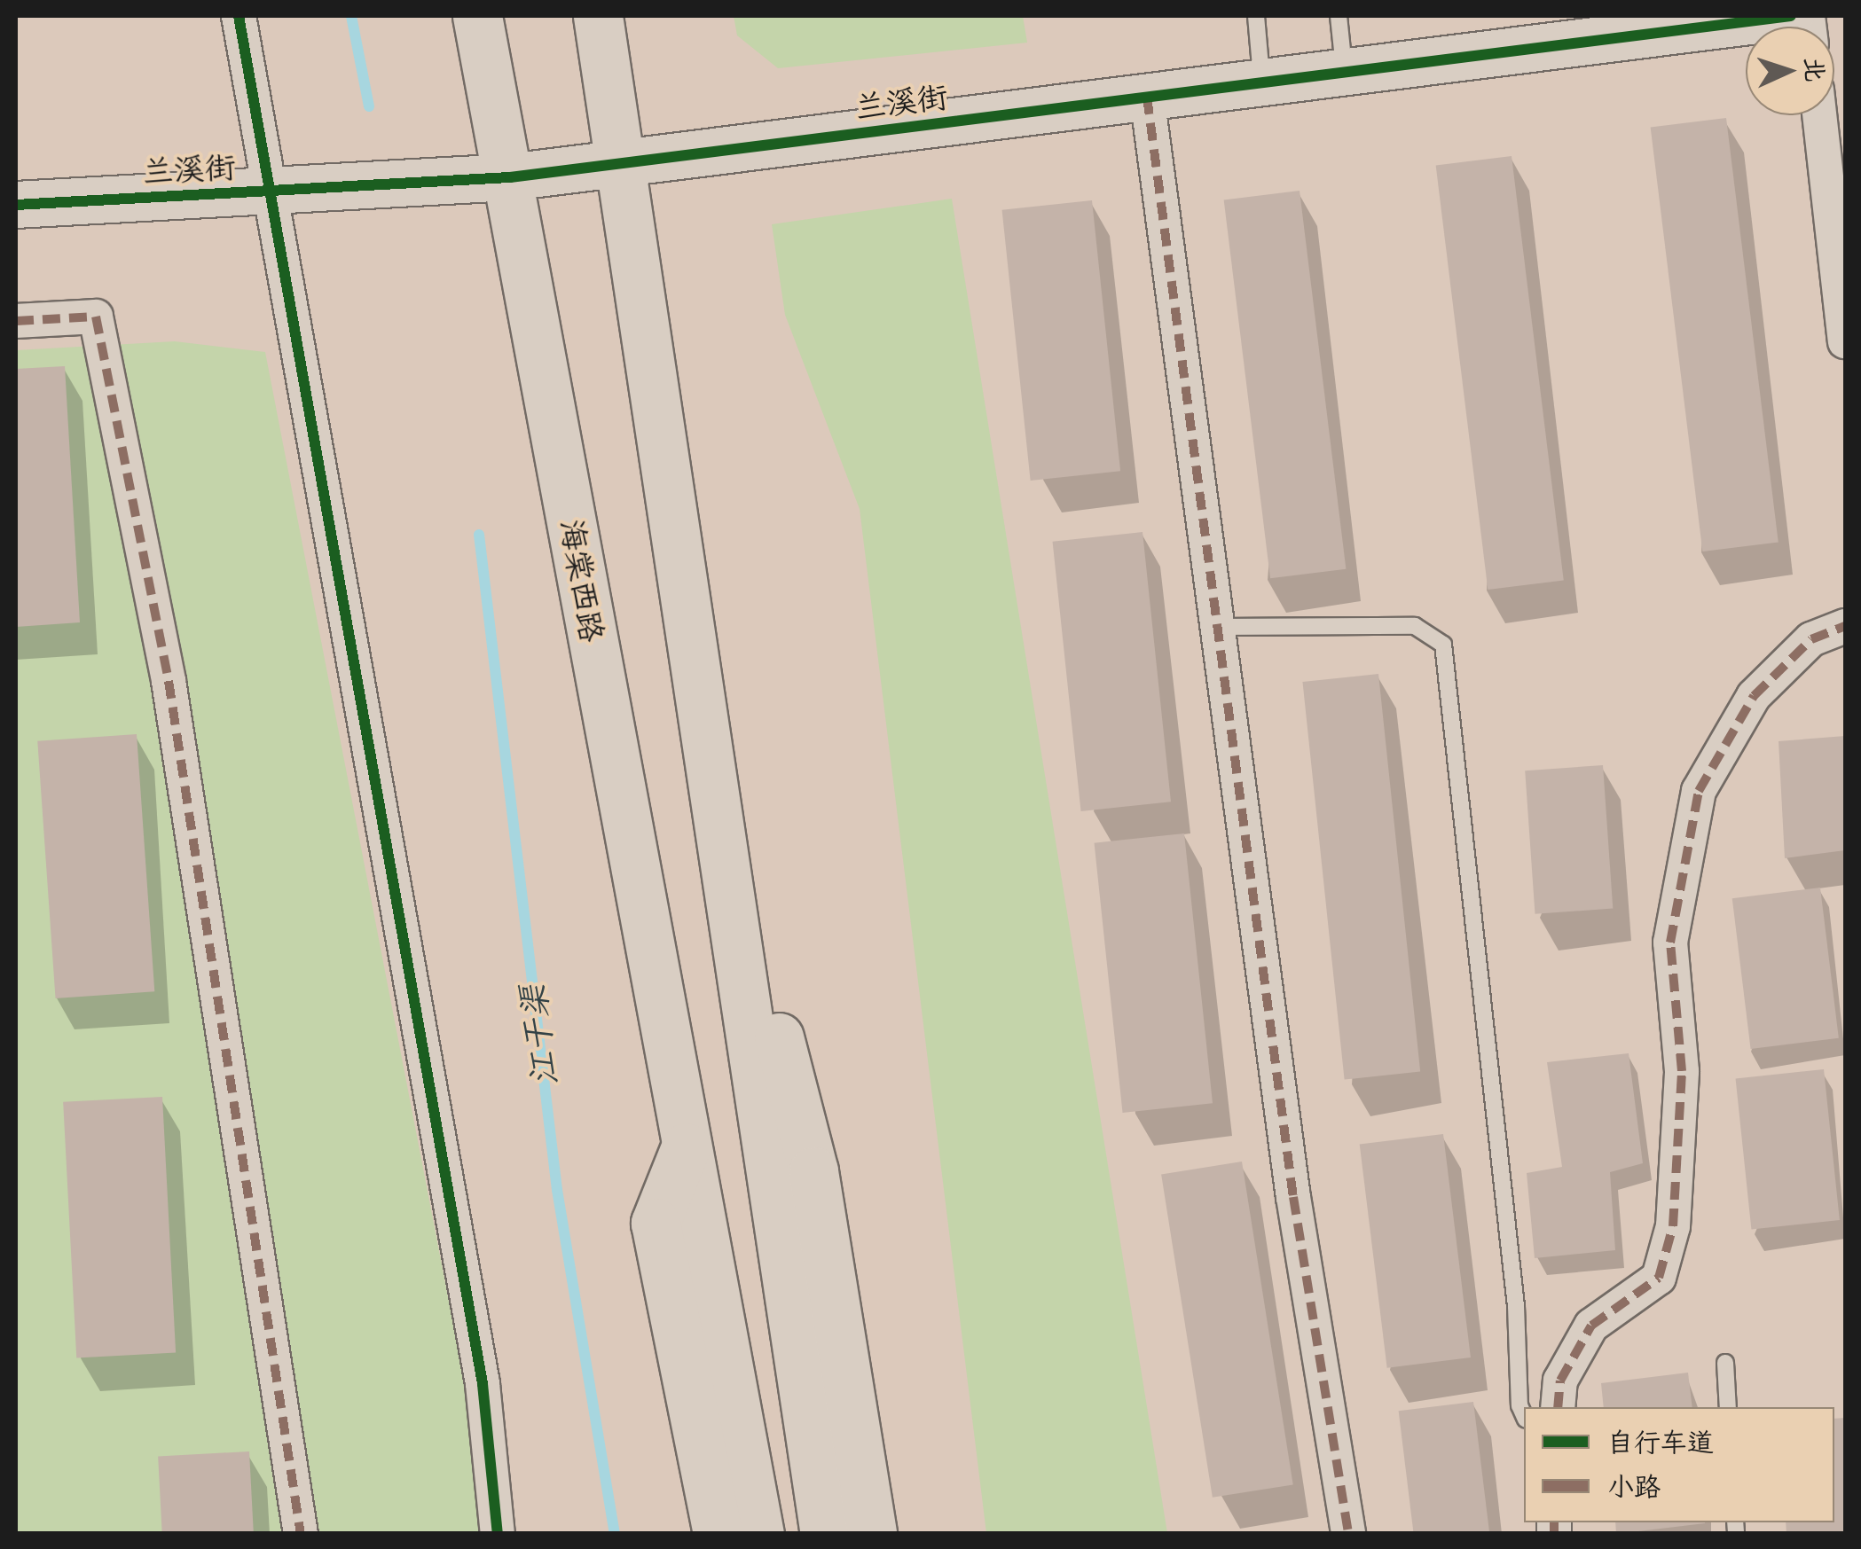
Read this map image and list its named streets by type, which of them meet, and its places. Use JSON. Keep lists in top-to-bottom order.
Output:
{
  "streets": {
    "main road": ["海棠西路"],
    "street": ["兰溪街"]
  },
  "crossings": [
    ["兰溪街", "海棠西路"]
  ],
  "water": ["江干渠"],
  "legend": ["自行车道", "小路"],
  "north": "right"
}
